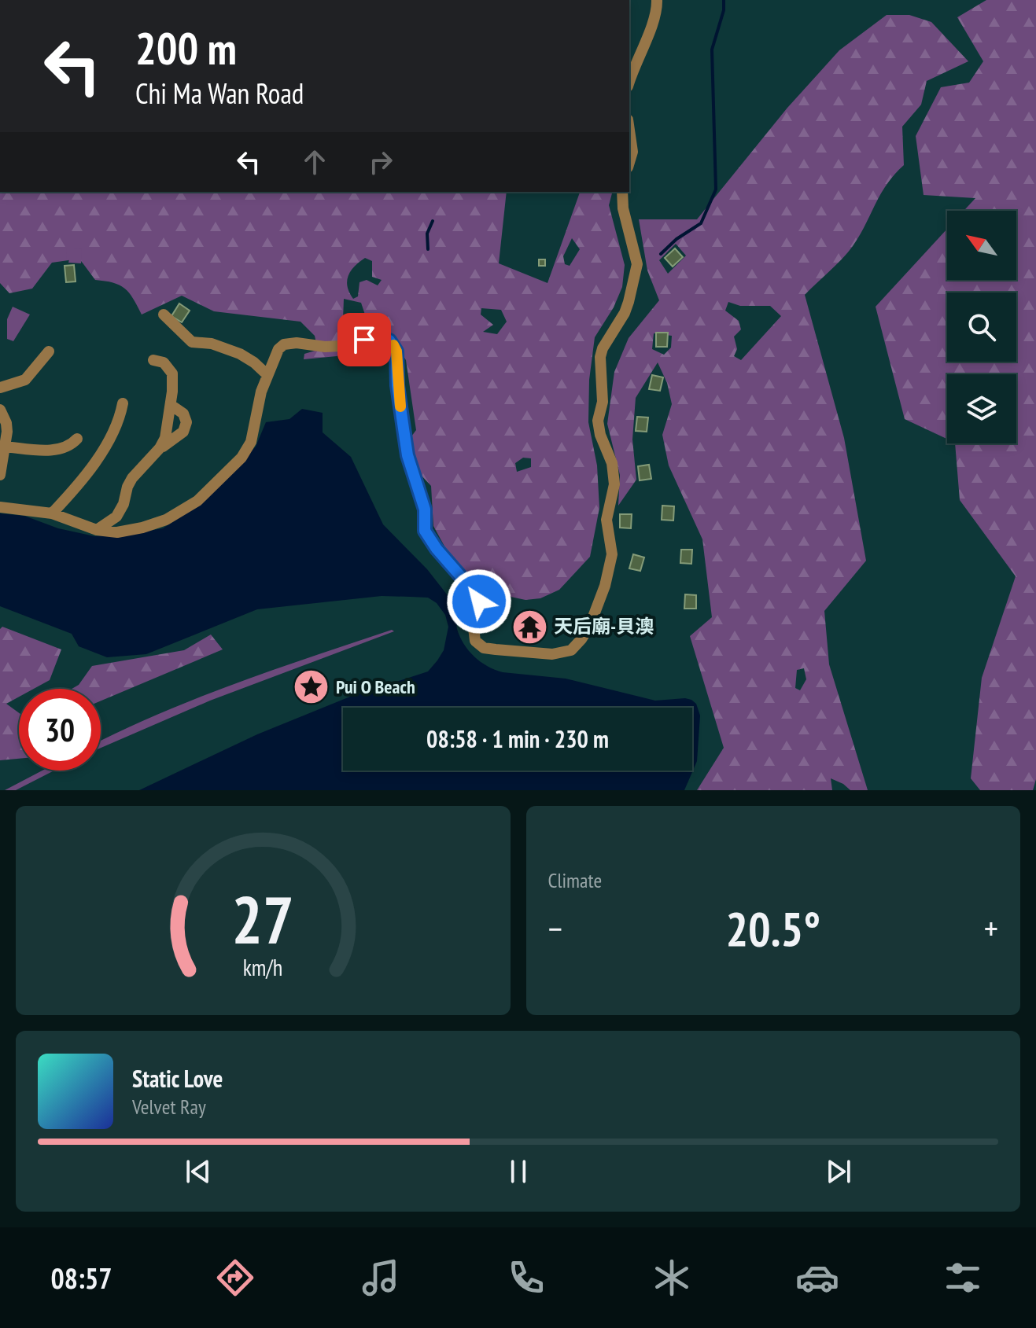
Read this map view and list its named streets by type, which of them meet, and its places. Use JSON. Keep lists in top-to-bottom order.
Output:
{
  "places": {
    "temple": ["天后廟-貝澳"],
    "place": ["Pui O Beach"]
  },
  "north": "top left",
  "page": {
    "turn": ["200 m", "Chi Ma Wan Road"],
    "limit": "30",
    "trip": "08:58 · 1 min · 230 m",
    "tile": "Climate",
    "heat": ["−", "20.5°", "+"],
    "song": ["Static Love", "Velvet Ray"],
    "tabs": "08:57",
    "gauge": ["27", "km/h"]
  }
}
